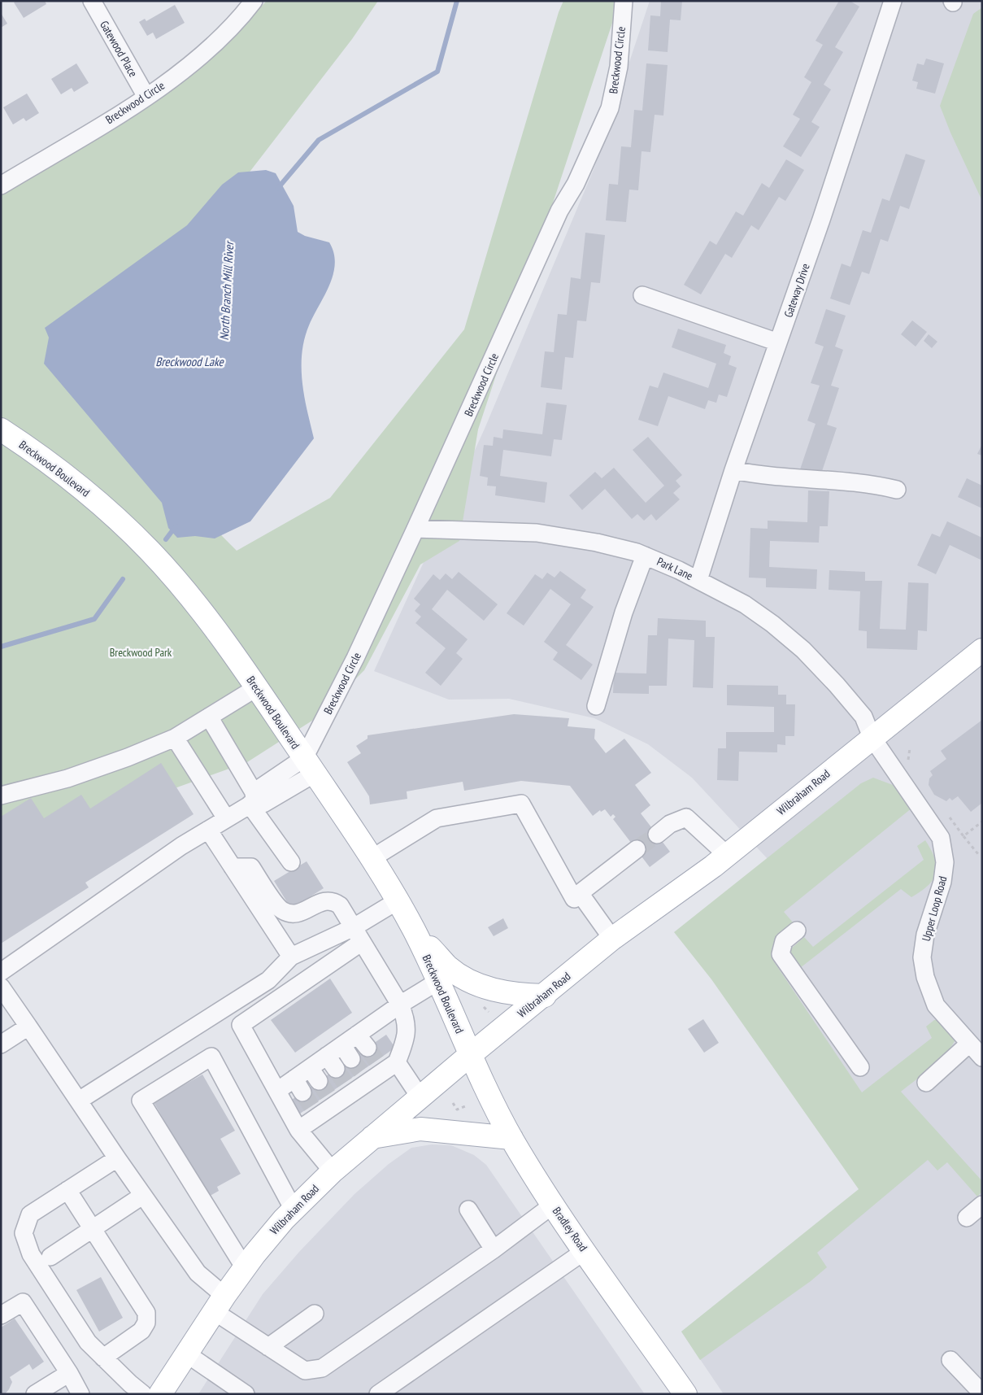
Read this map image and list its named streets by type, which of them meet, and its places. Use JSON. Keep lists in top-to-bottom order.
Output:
{
  "streets": {
    "main road": ["Breckwood Boulevard", "Wilbraham Road", "Bradley Road"],
    "street": [
      "Gatewood Place",
      "Breckwood Circle",
      "Gateway Drive",
      "Park Lane",
      "Upper Loop Road"
    ]
  },
  "crossings": [
    ["Gatewood Place", "Breckwood Circle"],
    ["Breckwood Circle", "Breckwood Boulevard"],
    ["Breckwood Circle", "Park Lane"],
    ["Gateway Drive", "Park Lane"],
    ["Breckwood Boulevard", "Wilbraham Road"],
    ["Breckwood Boulevard", "Bradley Road"],
    ["Park Lane", "Wilbraham Road"],
    ["Park Lane", "Upper Loop Road"],
    ["Wilbraham Road", "Upper Loop Road"],
    ["Wilbraham Road", "Bradley Road"]
  ],
  "water": ["North Branch Mill River", "Breckwood Lake"],
  "parks": ["Breckwood Park"]
}
